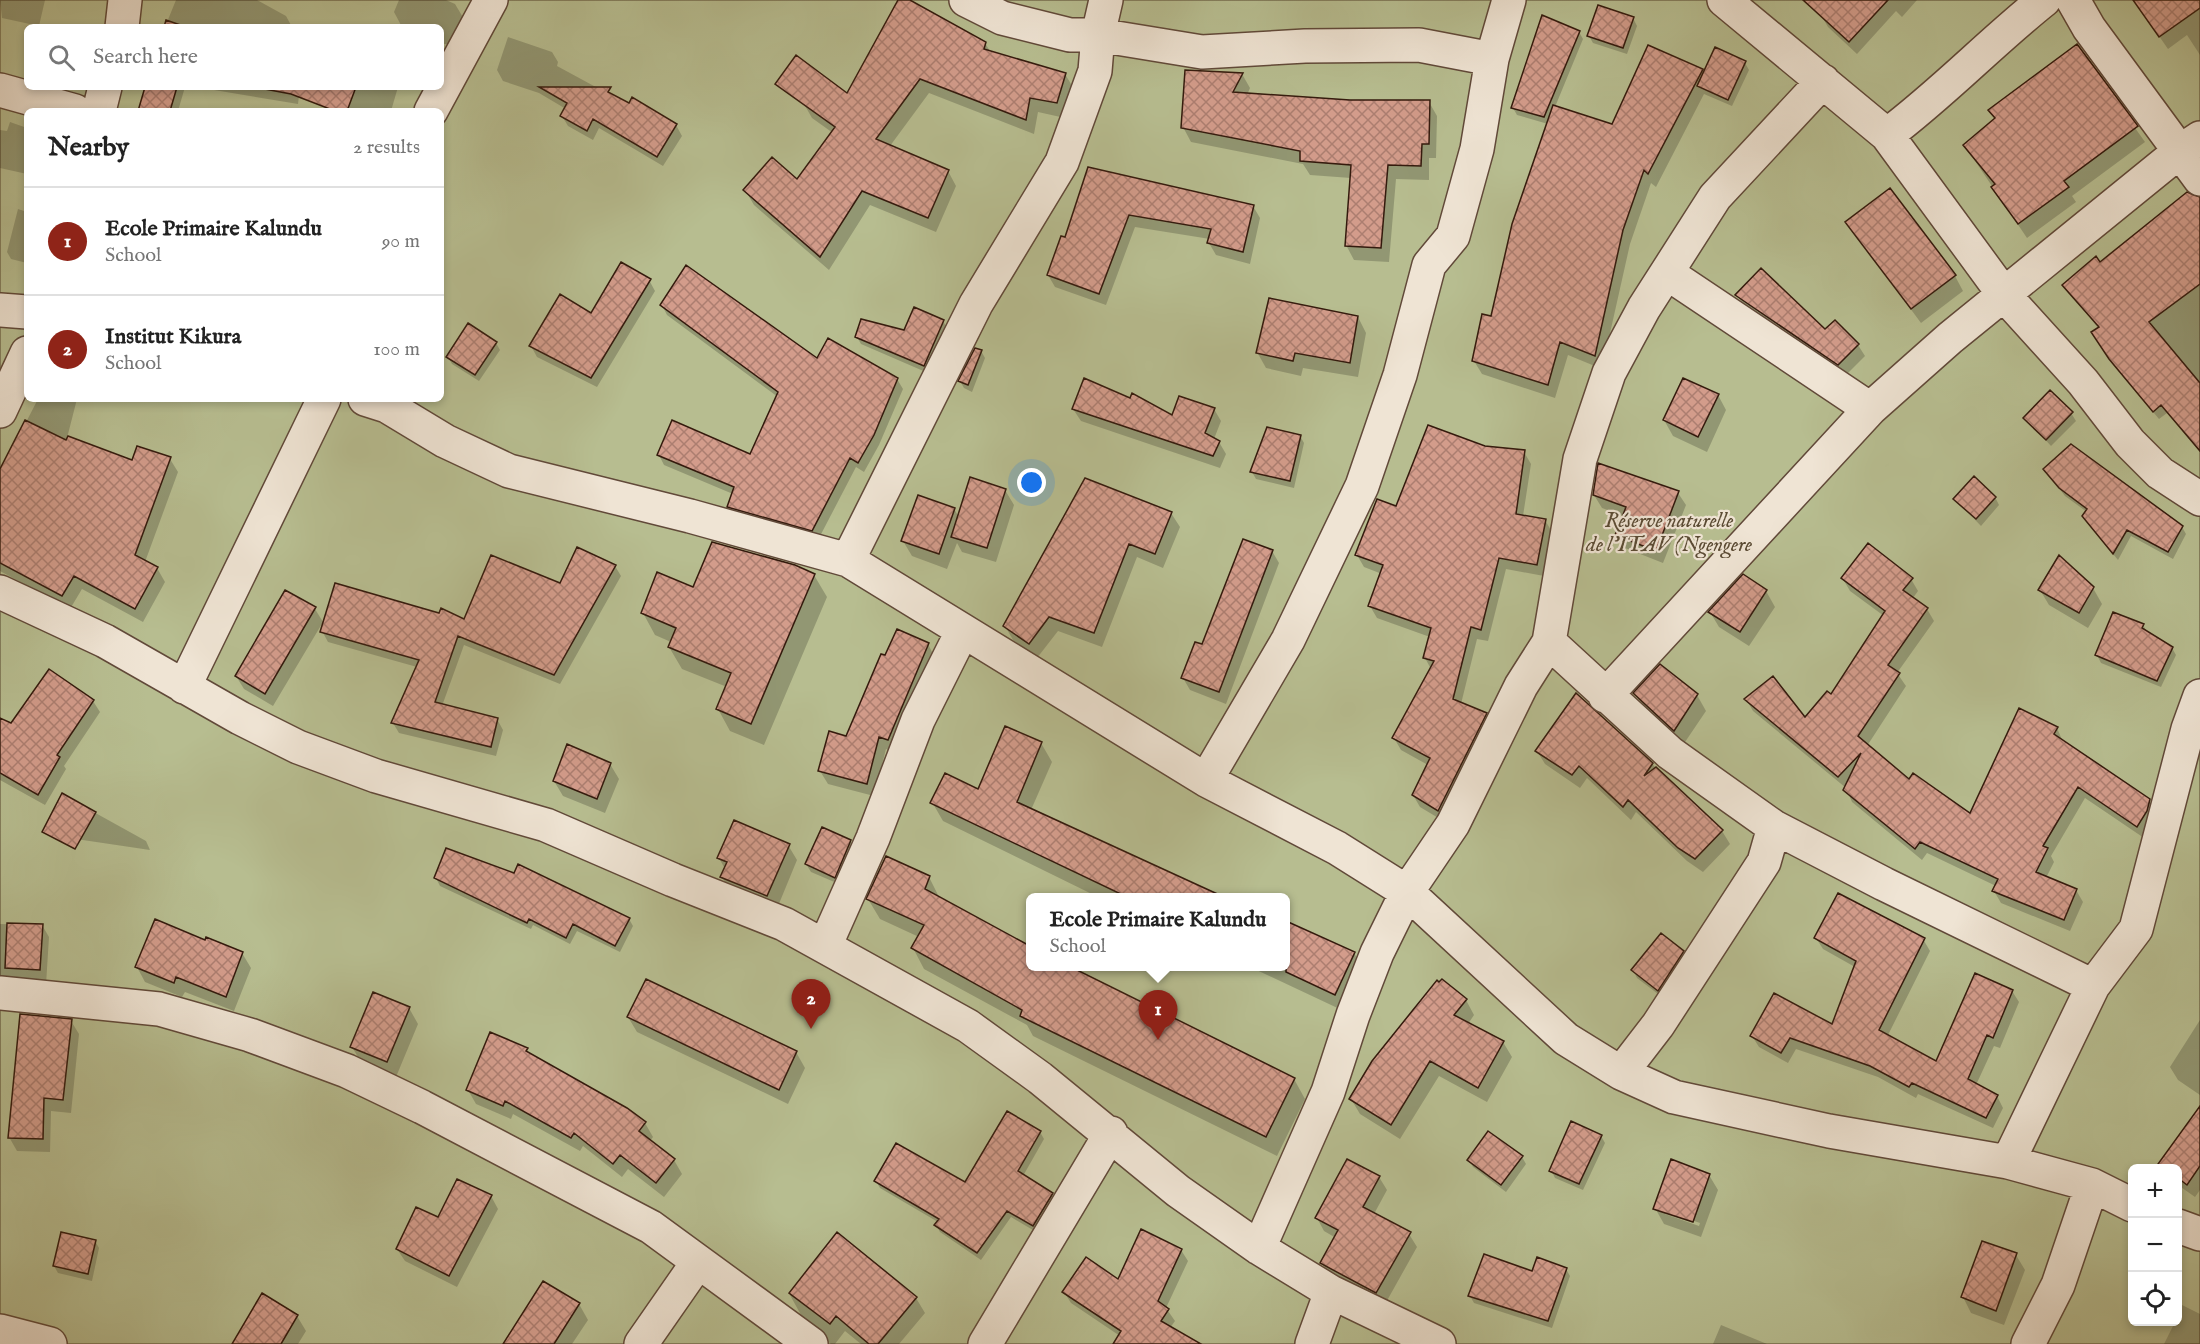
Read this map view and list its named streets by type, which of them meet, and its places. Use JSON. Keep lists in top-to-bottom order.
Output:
{
  "parks": ["Réserve naturelle de l'ITAV (Ngengere"],
  "page": {
    "search": "Search here",
    "heading": ["Nearby", "2 results"],
    "list": [
      {
        "mark": "1",
        "name": "Ecole Primaire Kalundu",
        "note": "School",
        "value": "90 m"
      },
      {
        "mark": "2",
        "name": "Institut Kikura",
        "note": "School",
        "value": "100 m"
      }
    ],
    "popup": ["Ecole Primaire Kalundu", "School"],
    "pins": ["2", "1"],
    "map_buttons": ["+", "−"]
  }
}
